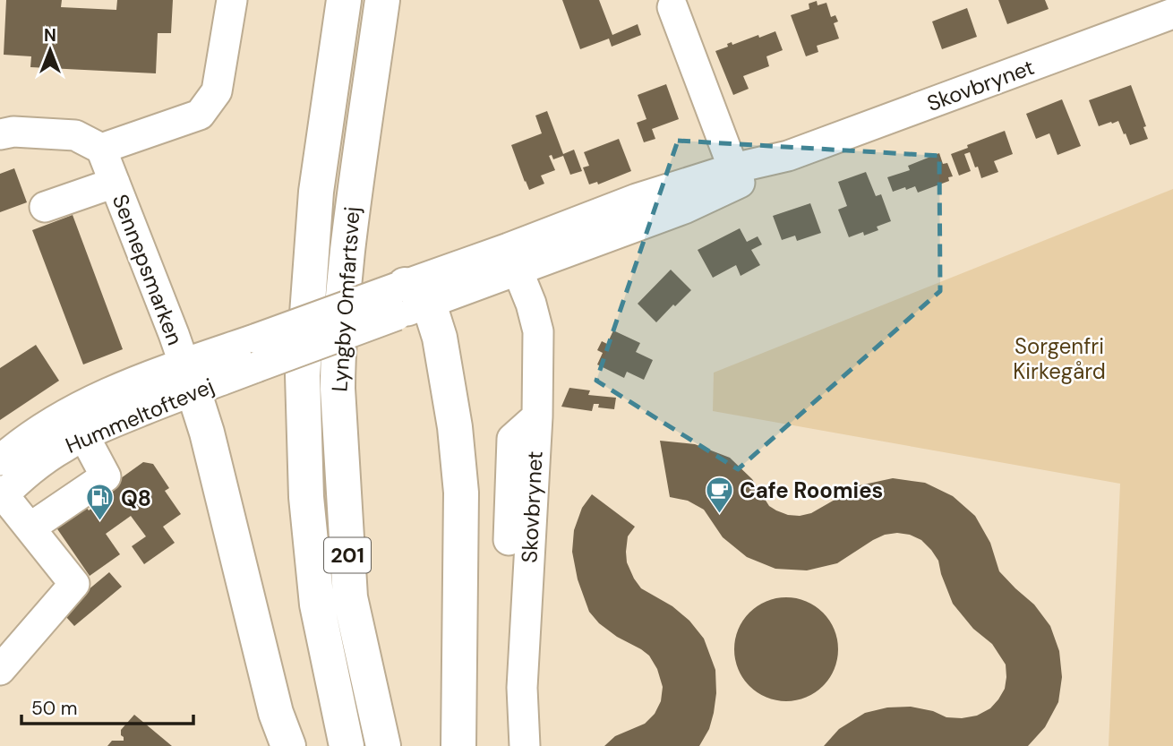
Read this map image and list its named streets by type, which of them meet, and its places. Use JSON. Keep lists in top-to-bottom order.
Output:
{
  "streets": {
    "highway": ["Lyngby Omfartsvej", "201"],
    "street": ["Skovbrynet", "Sennepsmarken", "Hummeltoftevej"]
  },
  "crossings": [
    ["Skovbrynet", "Hummeltoftevej"],
    ["Sennepsmarken", "Hummeltoftevej"]
  ],
  "parks": ["Sorgenfri Kirkegård"],
  "places": {
    "cafe": ["Cafe Roomies"],
    "fuel station": ["Q8"]
  },
  "scale_bar": "50 m",
  "north": "top"
}
